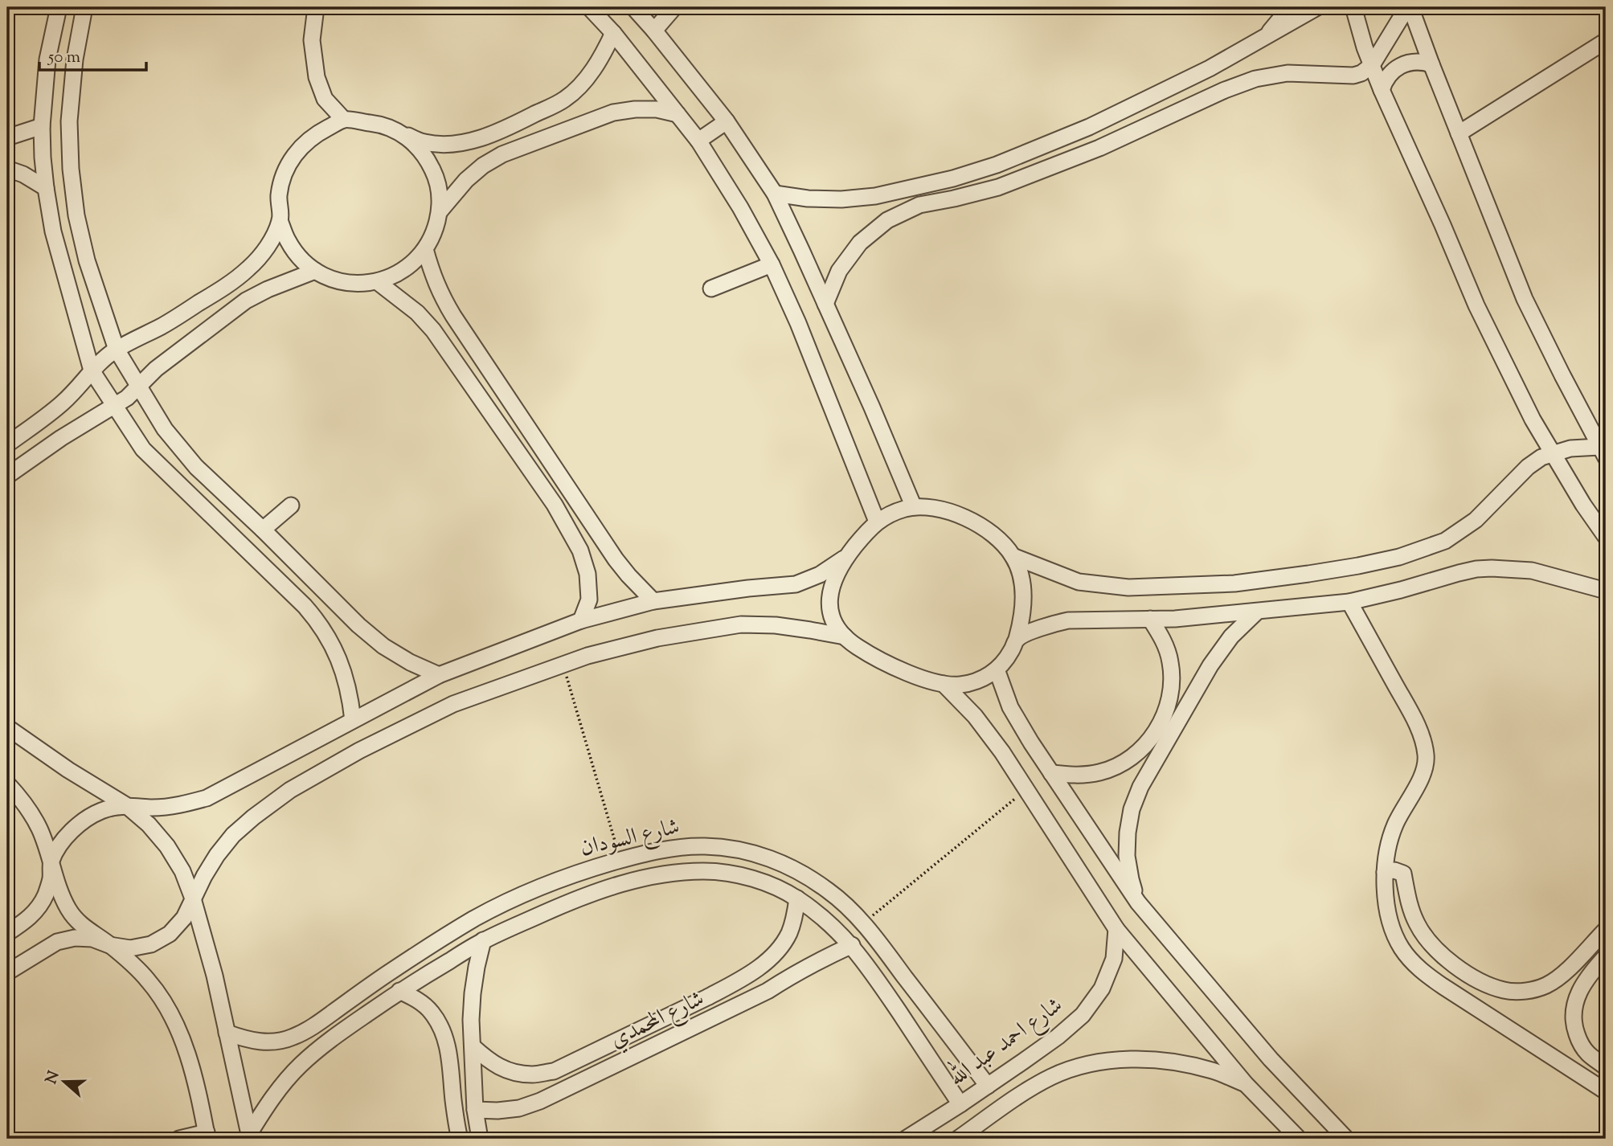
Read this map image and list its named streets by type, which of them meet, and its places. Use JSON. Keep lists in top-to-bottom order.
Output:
{
  "streets": {
    "street": ["شارع السودان", "شارع المحمدي", "شارع احمد عبد الله"]
  },
  "crossings": [
    ["شارع السودان", "شارع المحمدي"],
    ["شارع السودان", "شارع احمد عبد الله"]
  ],
  "scale_bar": "50 m",
  "north": "left"
}
